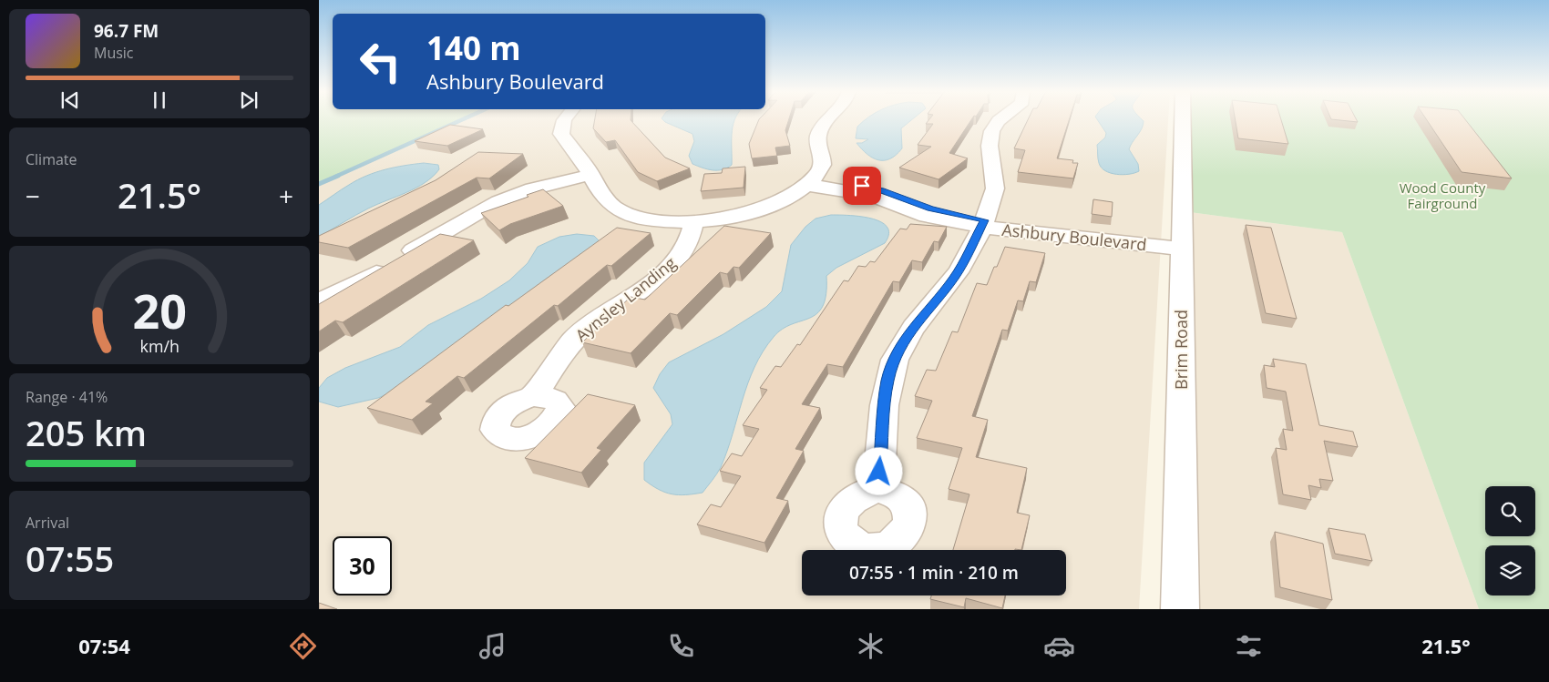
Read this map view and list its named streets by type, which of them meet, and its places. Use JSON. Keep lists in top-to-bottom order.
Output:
{
  "streets": {
    "street": ["Ashbury Boulevard", "Aynsley Landing", "Brim Road"]
  },
  "crossings": [
    ["Ashbury Boulevard", "Brim Road"]
  ],
  "parks": ["Wood County Fairground"],
  "page": {
    "song": ["96.7 FM", "Music"],
    "turn": ["140 m", "Ashbury Boulevard"],
    "tile": [
      "Climate",
      ["Range · 41%", "205 km"],
      ["Arrival", "07:55"]
    ],
    "heat": ["−", "21.5°", "+"],
    "limit": "30",
    "trip": "07:55 · 1 min · 210 m",
    "tabs": ["07:54", "21.5°"],
    "gauge": ["20", "km/h"]
  }
}
